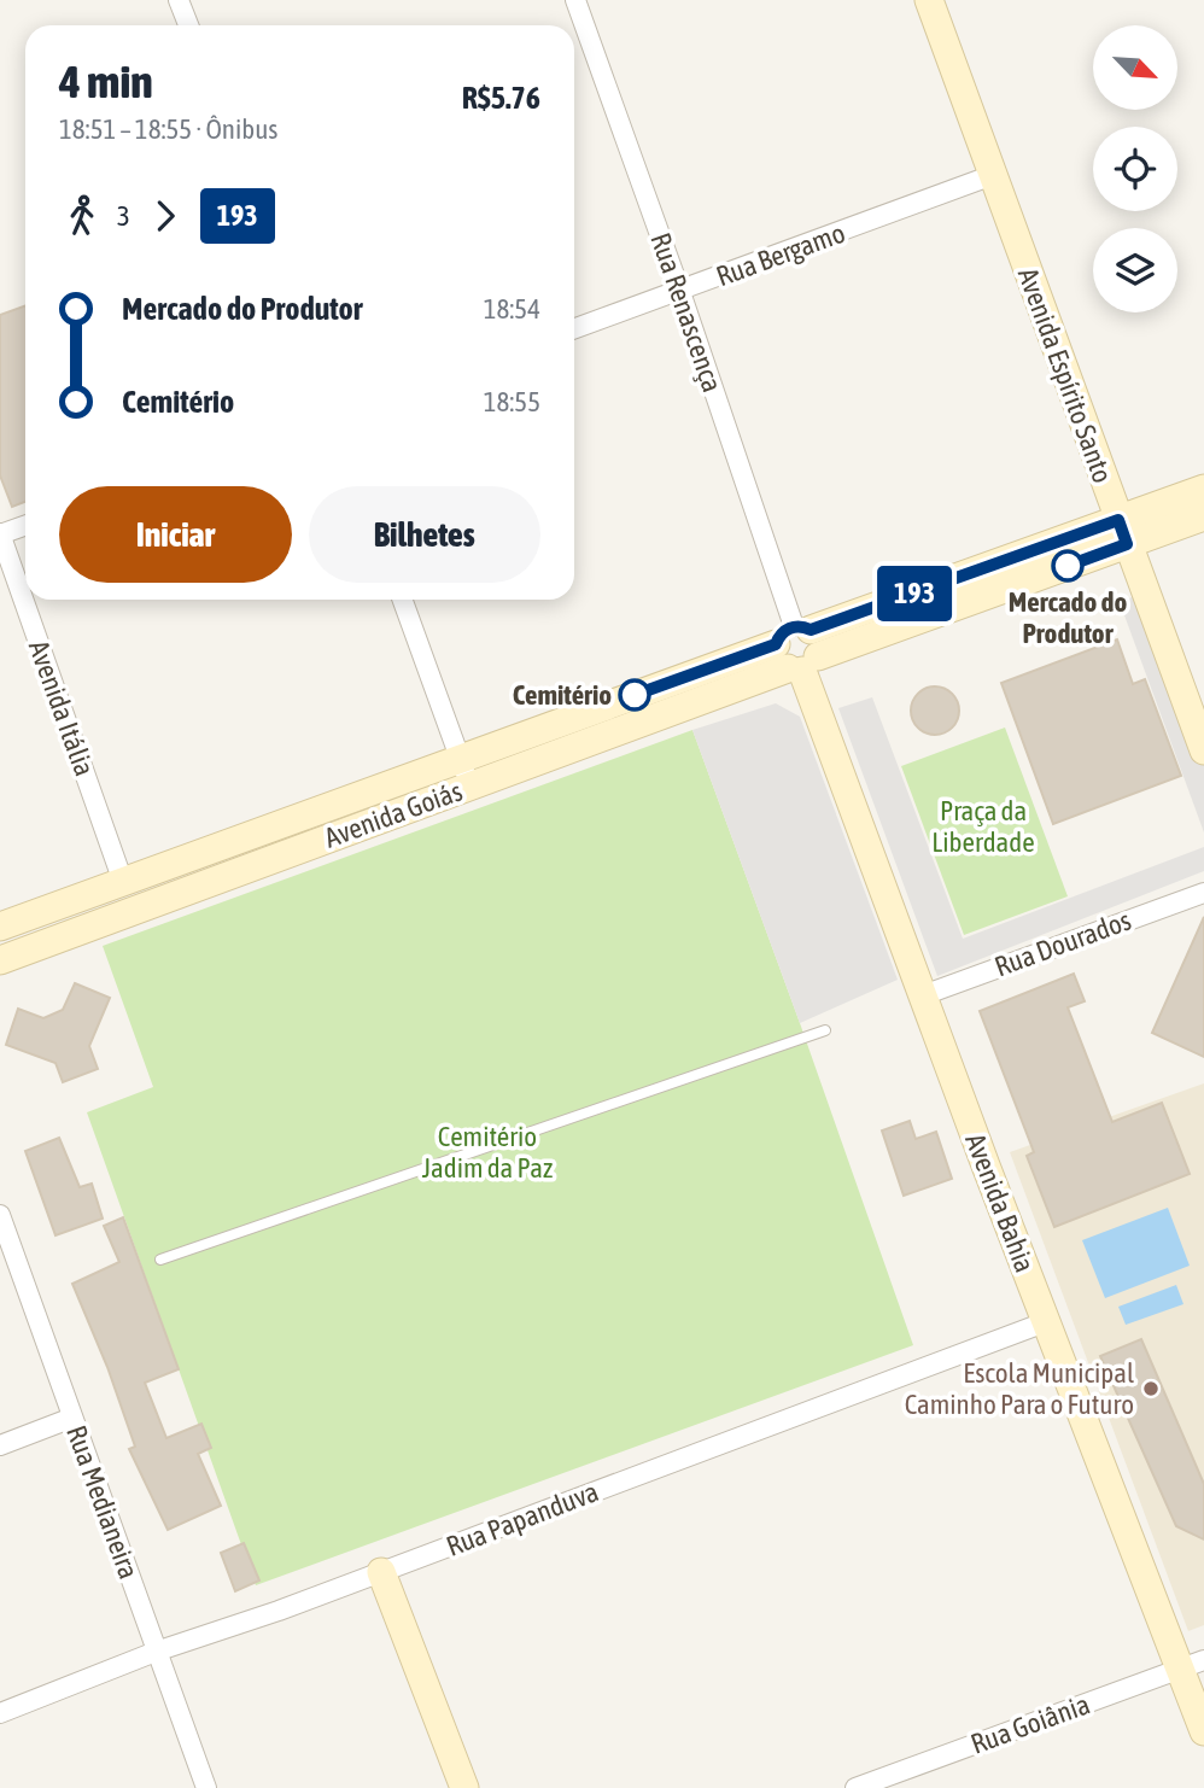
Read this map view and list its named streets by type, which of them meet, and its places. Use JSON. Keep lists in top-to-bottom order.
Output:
{
  "streets": {
    "main road": ["Avenida Espírito Santo", "Avenida Goiás", "Avenida Bahia"],
    "street": [
      "Rua Bergamo",
      "Rua Renascença",
      "Avenida Itália",
      "Rua Dourados",
      "Rua Medianeira",
      "Rua Papanduva",
      "Rua Goiânia"
    ]
  },
  "crossings": [
    ["Rua Bergamo", "Rua Renascença"],
    ["Rua Bergamo", "Avenida Espírito Santo"],
    ["Rua Renascença", "Avenida Goiás"],
    ["Rua Renascença", "Avenida Bahia"],
    ["Avenida Espírito Santo", "Avenida Goiás"],
    ["Avenida Itália", "Avenida Goiás"],
    ["Avenida Goiás", "Avenida Bahia"],
    ["Rua Dourados", "Avenida Bahia"],
    ["Avenida Bahia", "Rua Papanduva"],
    ["Avenida Bahia", "Rua Goiânia"],
    ["Rua Medianeira", "Rua Papanduva"]
  ],
  "parks": ["Praça da Liberdade", "Cemitério Jadim da Paz"],
  "places": ["Mercado do Produtor", "Cemitério", "Escola Municipal Caminho Para o Futuro"],
  "lines": ["bus line 193"],
  "north": "bottom right",
  "page": {
    "on_map": "193",
    "heading": ["4 min", "18:51 – 18:55 · Ônibus", "R$5.76"],
    "legs": ["3", "193"],
    "list": [
      {
        "name": "Mercado do Produtor",
        "value": "18:54"
      },
      {
        "name": "Cemitério",
        "value": "18:55"
      }
    ],
    "buttons": ["Iniciar", "Bilhetes"]
  }
}
